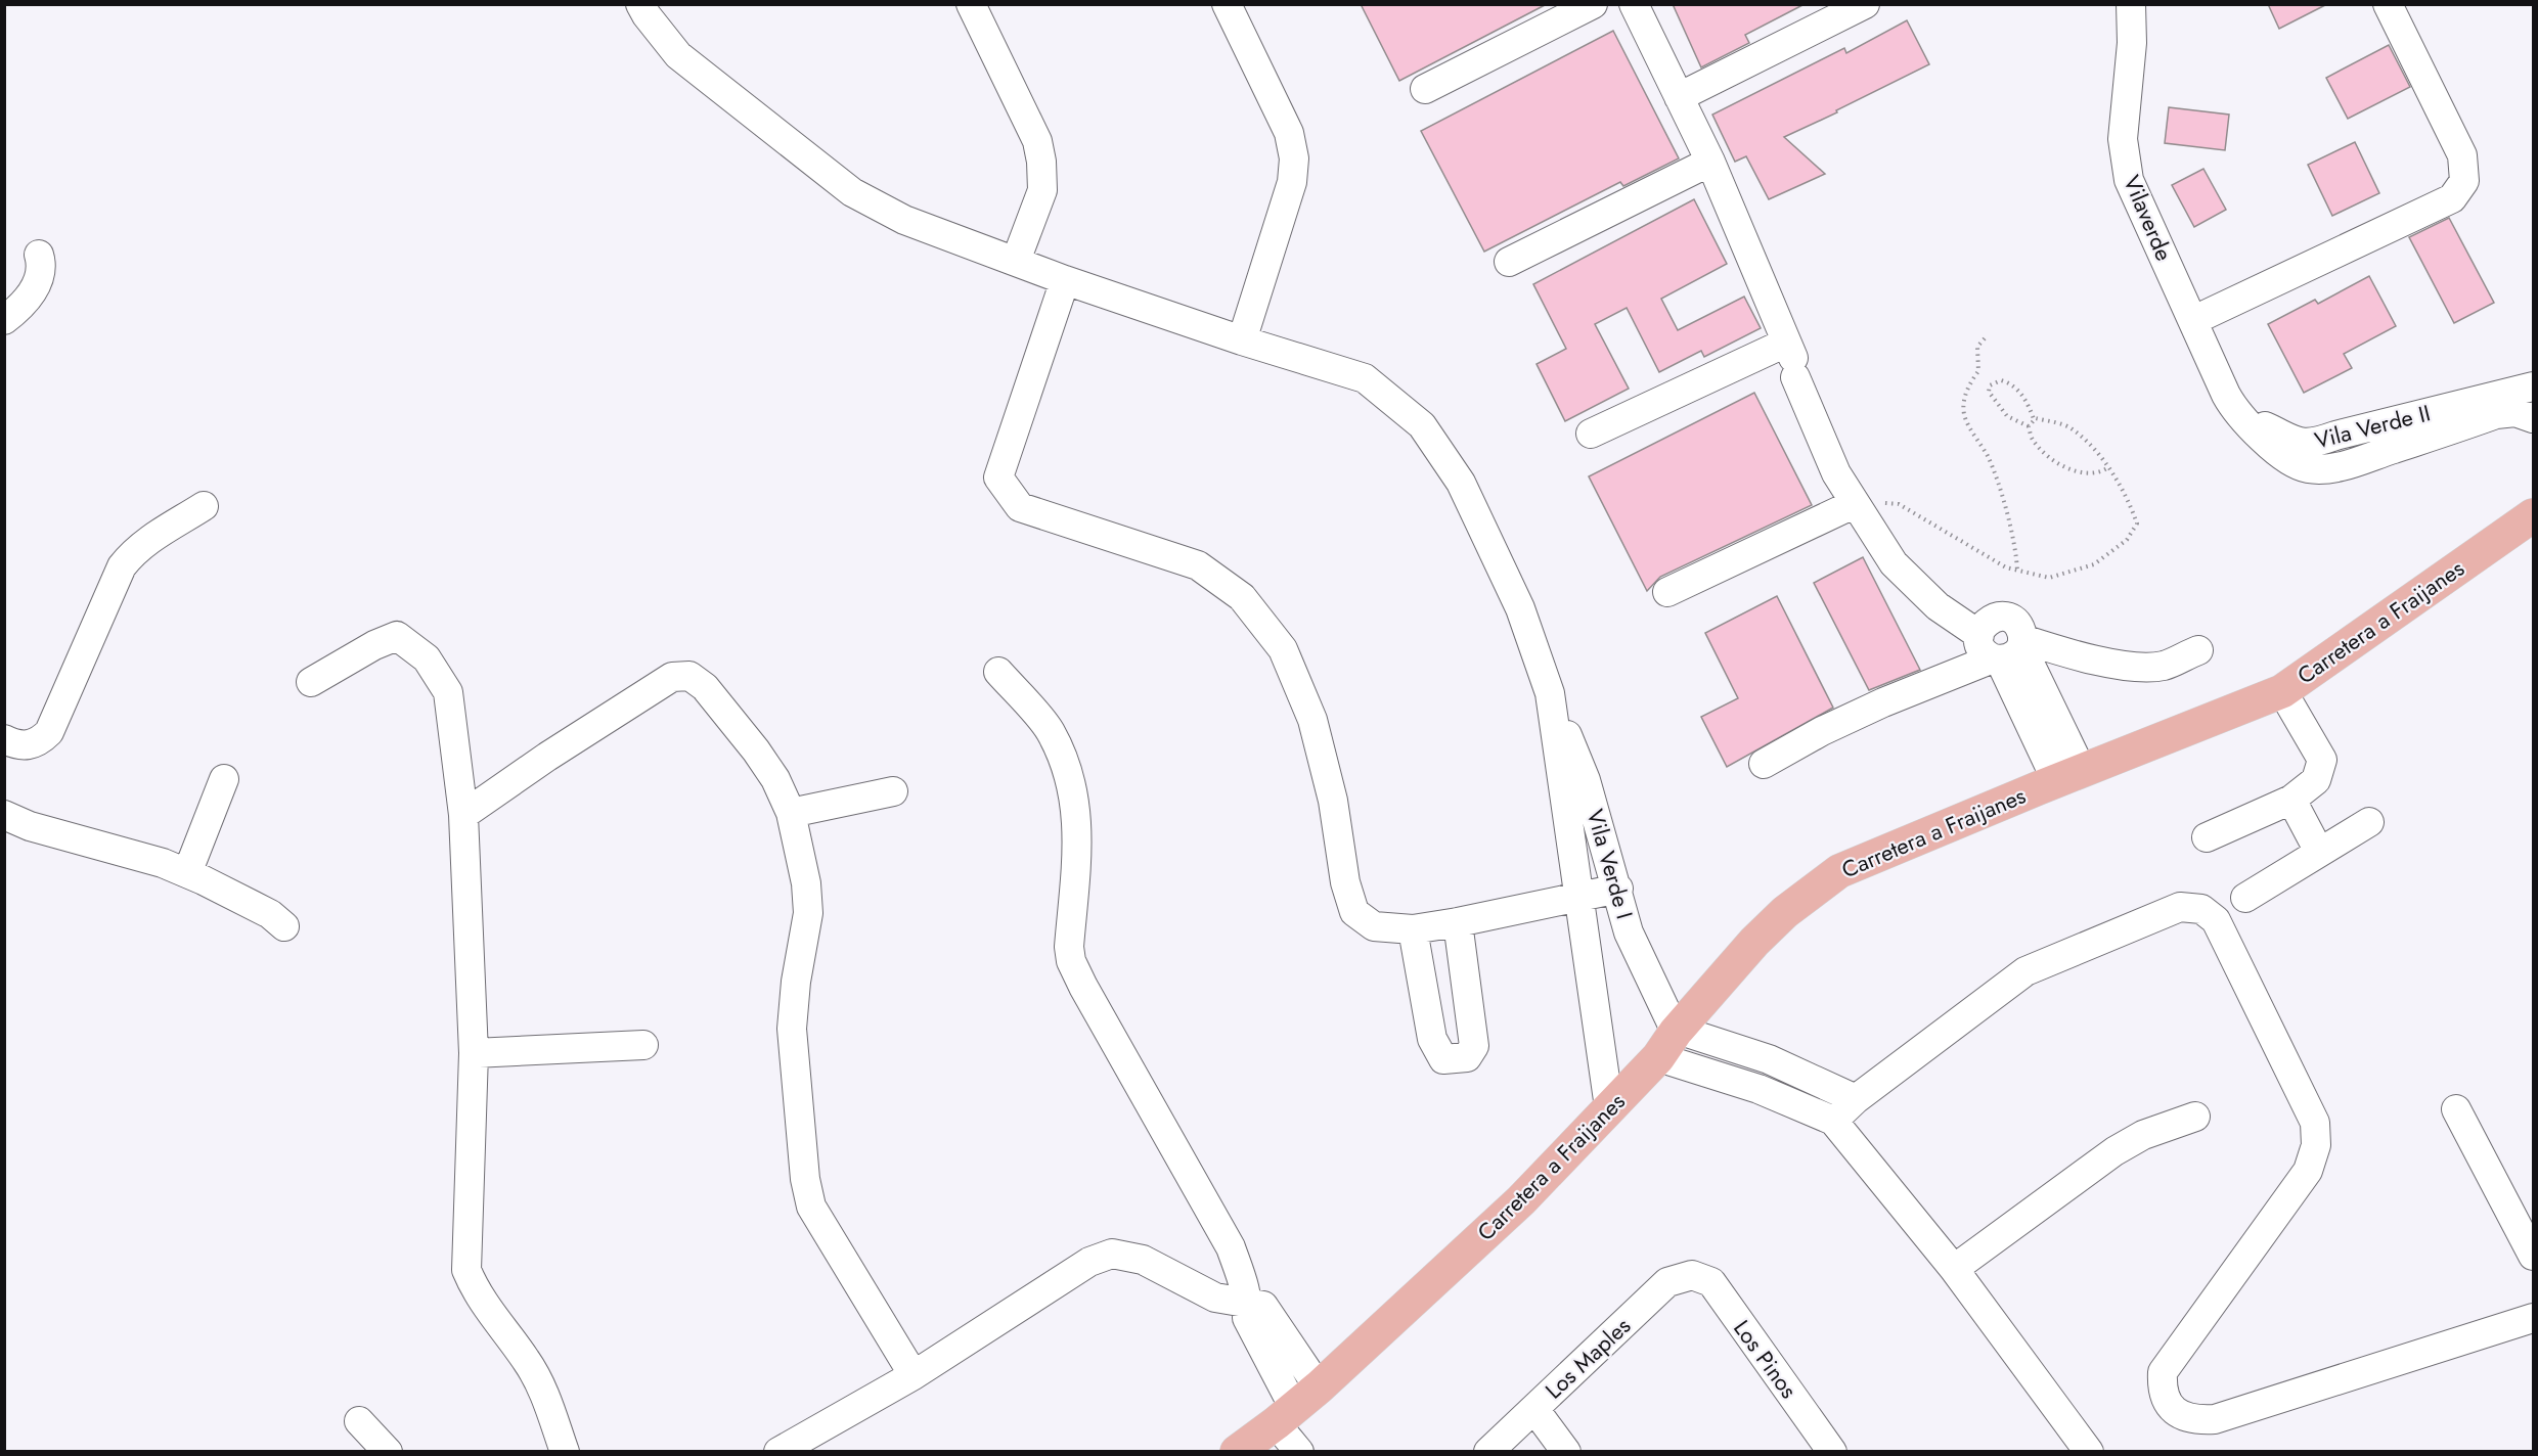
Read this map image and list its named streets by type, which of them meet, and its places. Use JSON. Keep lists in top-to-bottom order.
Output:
{
  "streets": {
    "main road": ["Carretera a Fraijanes"],
    "street": [
      "Vilaverde",
      "Vila Verde II",
      "Vila Verde I",
      "Los Maples",
      "Los Pinos"
    ]
  },
  "crossings": [
    ["Vilaverde", "Vila Verde II"],
    ["Carretera a Fraijanes", "Vila Verde I"],
    ["Los Maples", "Los Pinos"]
  ]
}
